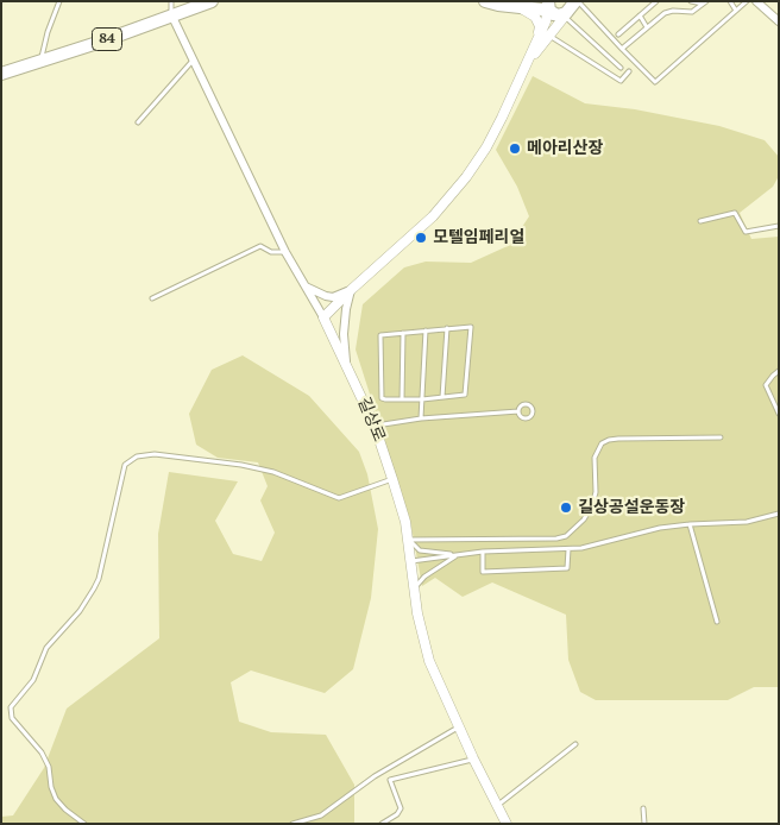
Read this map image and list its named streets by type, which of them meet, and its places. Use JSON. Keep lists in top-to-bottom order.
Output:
{
  "streets": {
    "main road": ["84"],
    "street": ["길상로"]
  },
  "places": ["메아리산장", "모텔임페리얼", "길상공설운동장"]
}
